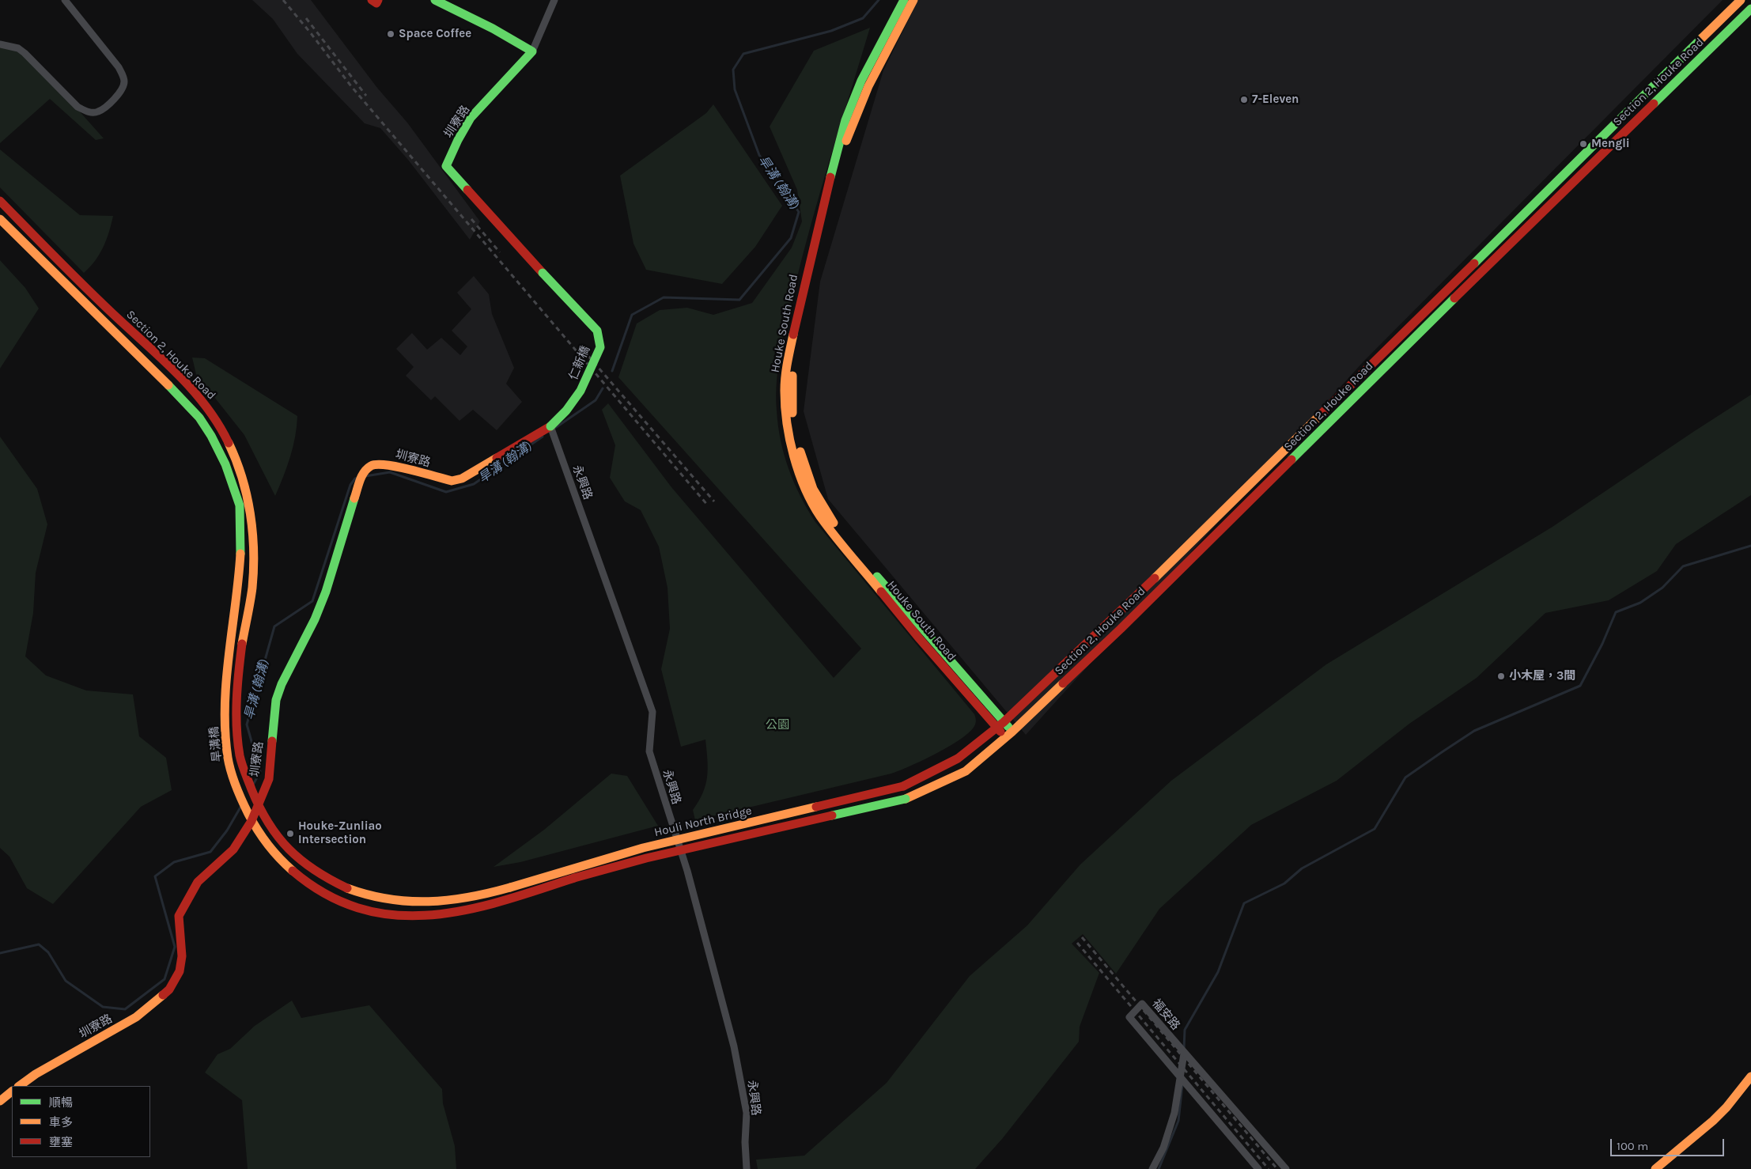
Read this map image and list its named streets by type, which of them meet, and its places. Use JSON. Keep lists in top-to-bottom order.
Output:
{
  "streets": {
    "street": [
      "Section 2, Houke Road",
      "圳寮路",
      "Houke South Road",
      "仁新橋",
      "永興路",
      "旱溝橋",
      "Houli North Bridge",
      "福安路"
    ]
  },
  "crossings": [
    ["Section 2, Houke Road", "Houke South Road"],
    ["Section 2, Houke Road", "旱溝橋"],
    ["Section 2, Houke Road", "Houli North Bridge"],
    ["圳寮路", "仁新橋"],
    ["圳寮路", "永興路"],
    ["圳寮路", "旱溝橋"],
    ["圳寮路", "Houli North Bridge"],
    ["仁新橋", "永興路"],
    ["旱溝橋", "Houli North Bridge"]
  ],
  "water": ["旱溝 (翰溝)"],
  "parks": ["公園"],
  "places": [
    "Space Coffee",
    "7-Eleven",
    "Mengli",
    "小木屋，3間",
    "Houke-Zunliao Intersection"
  ],
  "legend": ["順暢", "車多", "壅塞"],
  "scale_bar": "100 m"
}
